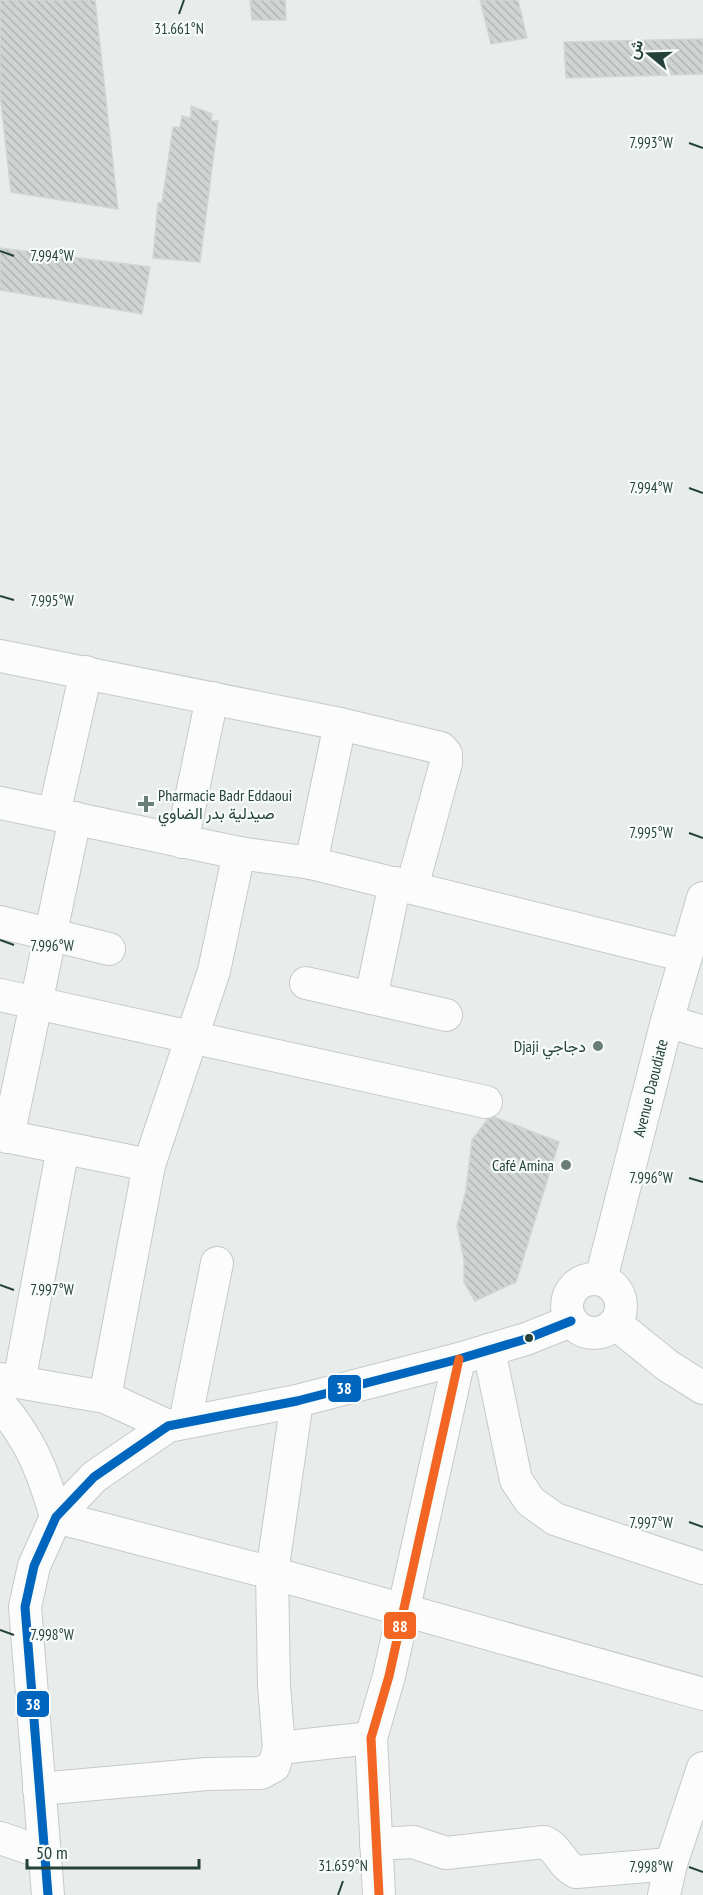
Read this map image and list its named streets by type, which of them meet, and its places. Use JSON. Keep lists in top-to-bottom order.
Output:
{
  "streets": {
    "street": ["Avenue Daoudiate"]
  },
  "places": {
    "health": ["Pharmacie Badr Eddaoui صيدلية بدر الضاوي"],
    "other": ["Djaji دجاجي", "Café Amina"]
  },
  "lines": ["transit line 38", "transit line 88"],
  "scale_bar": "50 m",
  "north": "left",
  "coordinates": [
    "31.661°N",
    "7.993°W",
    "7.994°W",
    "7.995°W",
    "7.996°W",
    "7.997°W",
    "7.998°W",
    "31.659°N"
  ]
}
